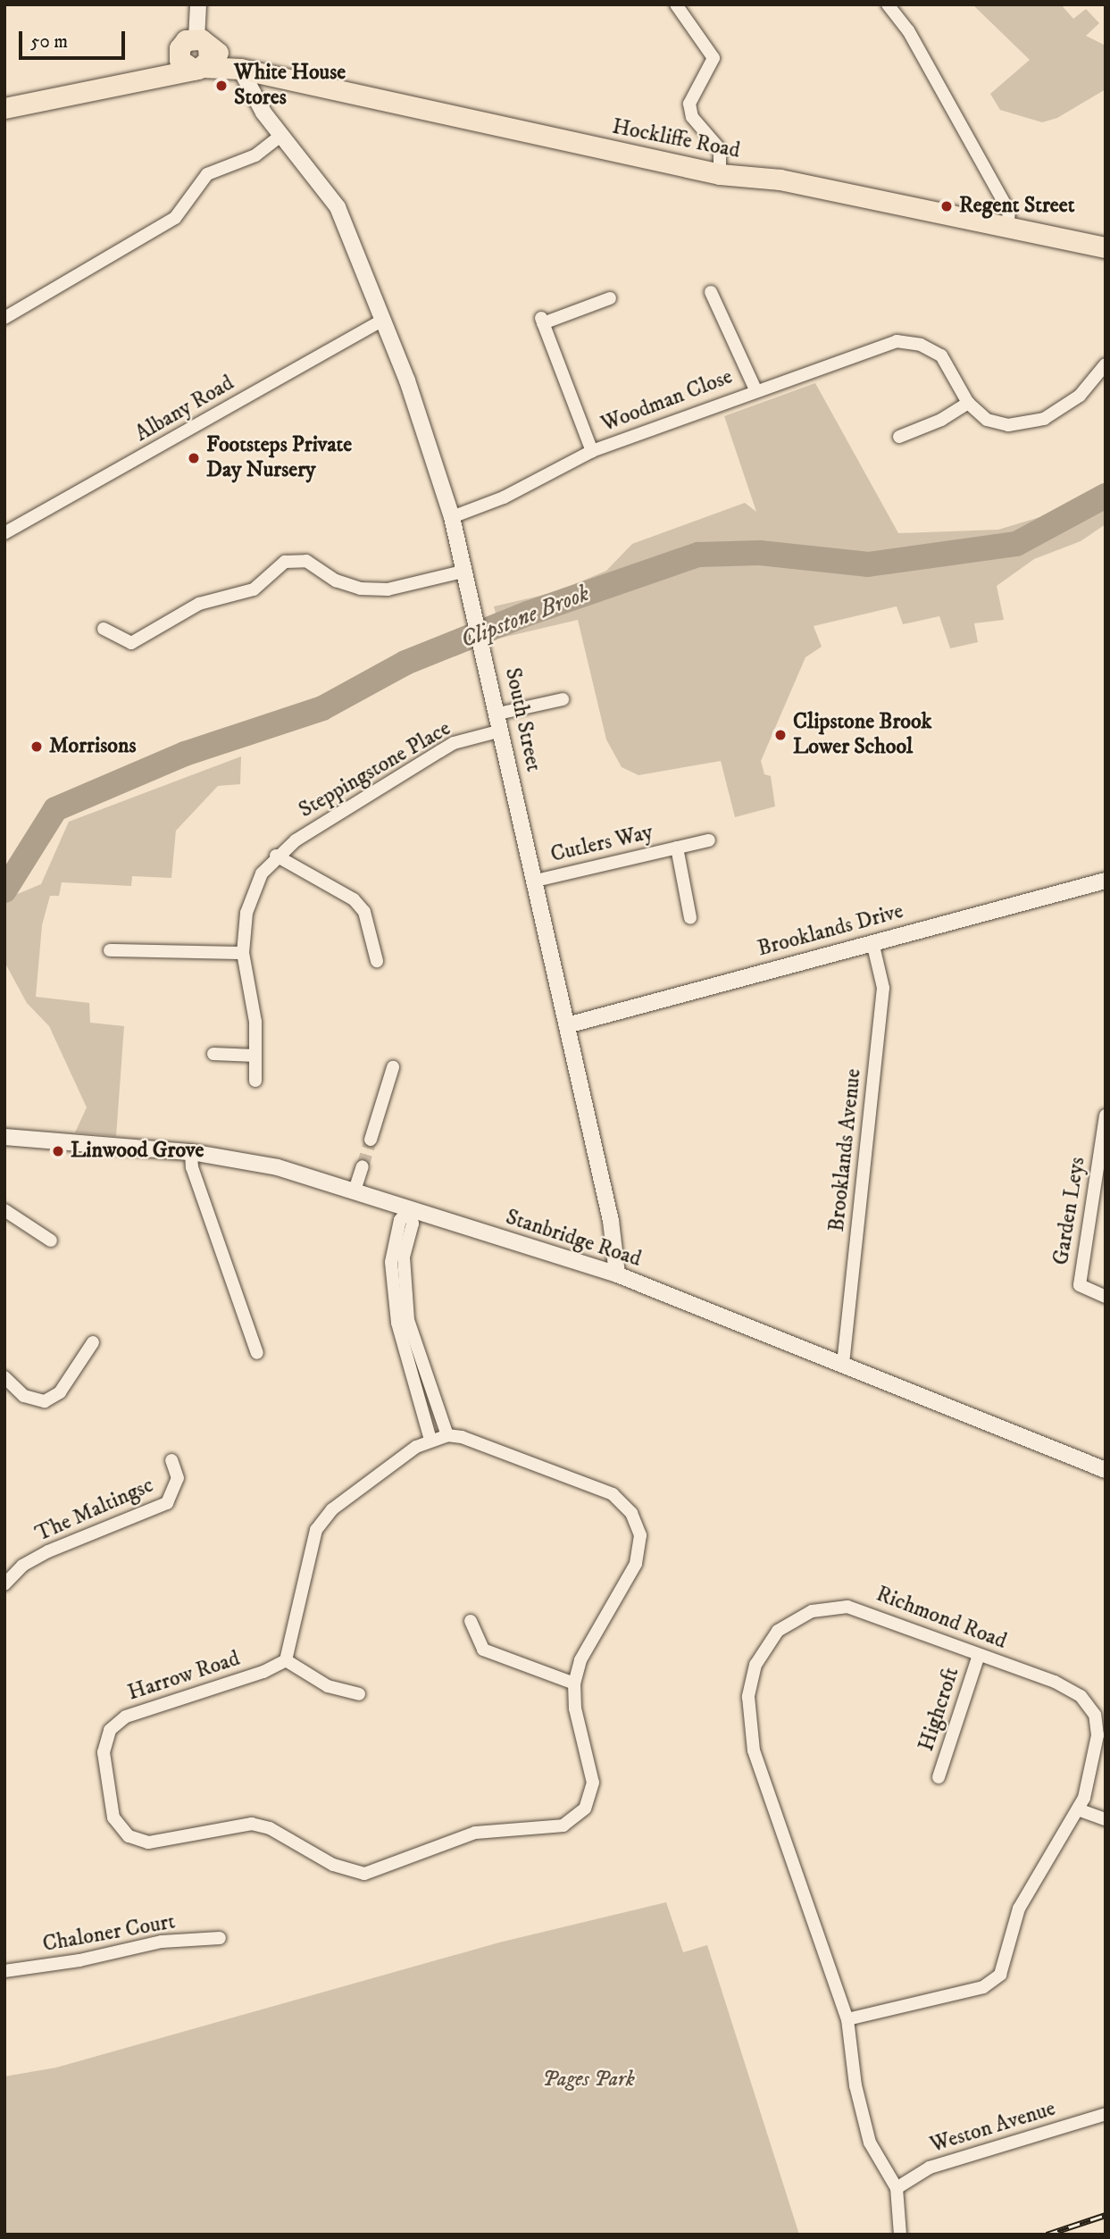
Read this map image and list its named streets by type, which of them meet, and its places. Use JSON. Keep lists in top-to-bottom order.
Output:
{
  "streets": {
    "main road": ["Hockliffe Road"],
    "street": [
      "Woodman Close",
      "Albany Road",
      "South Street",
      "Steppingstone Place",
      "Cutlers Way",
      "Brooklands Drive",
      "Brooklands Avenue",
      "Garden Leys",
      "Stanbridge Road",
      "The Maltingsc",
      "Richmond Road",
      "Harrow Road",
      "Highcroft",
      "Chaloner Court",
      "Weston Avenue"
    ]
  },
  "crossings": [
    ["Hockliffe Road", "South Street"],
    ["Woodman Close", "South Street"],
    ["Albany Road", "South Street"],
    ["South Street", "Steppingstone Place"],
    ["South Street", "Cutlers Way"],
    ["South Street", "Brooklands Drive"],
    ["South Street", "Stanbridge Road"],
    ["Brooklands Drive", "Brooklands Avenue"],
    ["Brooklands Avenue", "Stanbridge Road"],
    ["Richmond Road", "Highcroft"],
    ["Richmond Road", "Weston Avenue"]
  ],
  "water": ["Clipstone Brook"],
  "parks": ["Pages Park"],
  "places": [
    "White House Stores",
    "Regent Street",
    "Footsteps Private Day Nursery",
    "Clipstone Brook Lower School",
    "Morrisons",
    "Linwood Grove"
  ],
  "scale_bar": "50 m"
}
